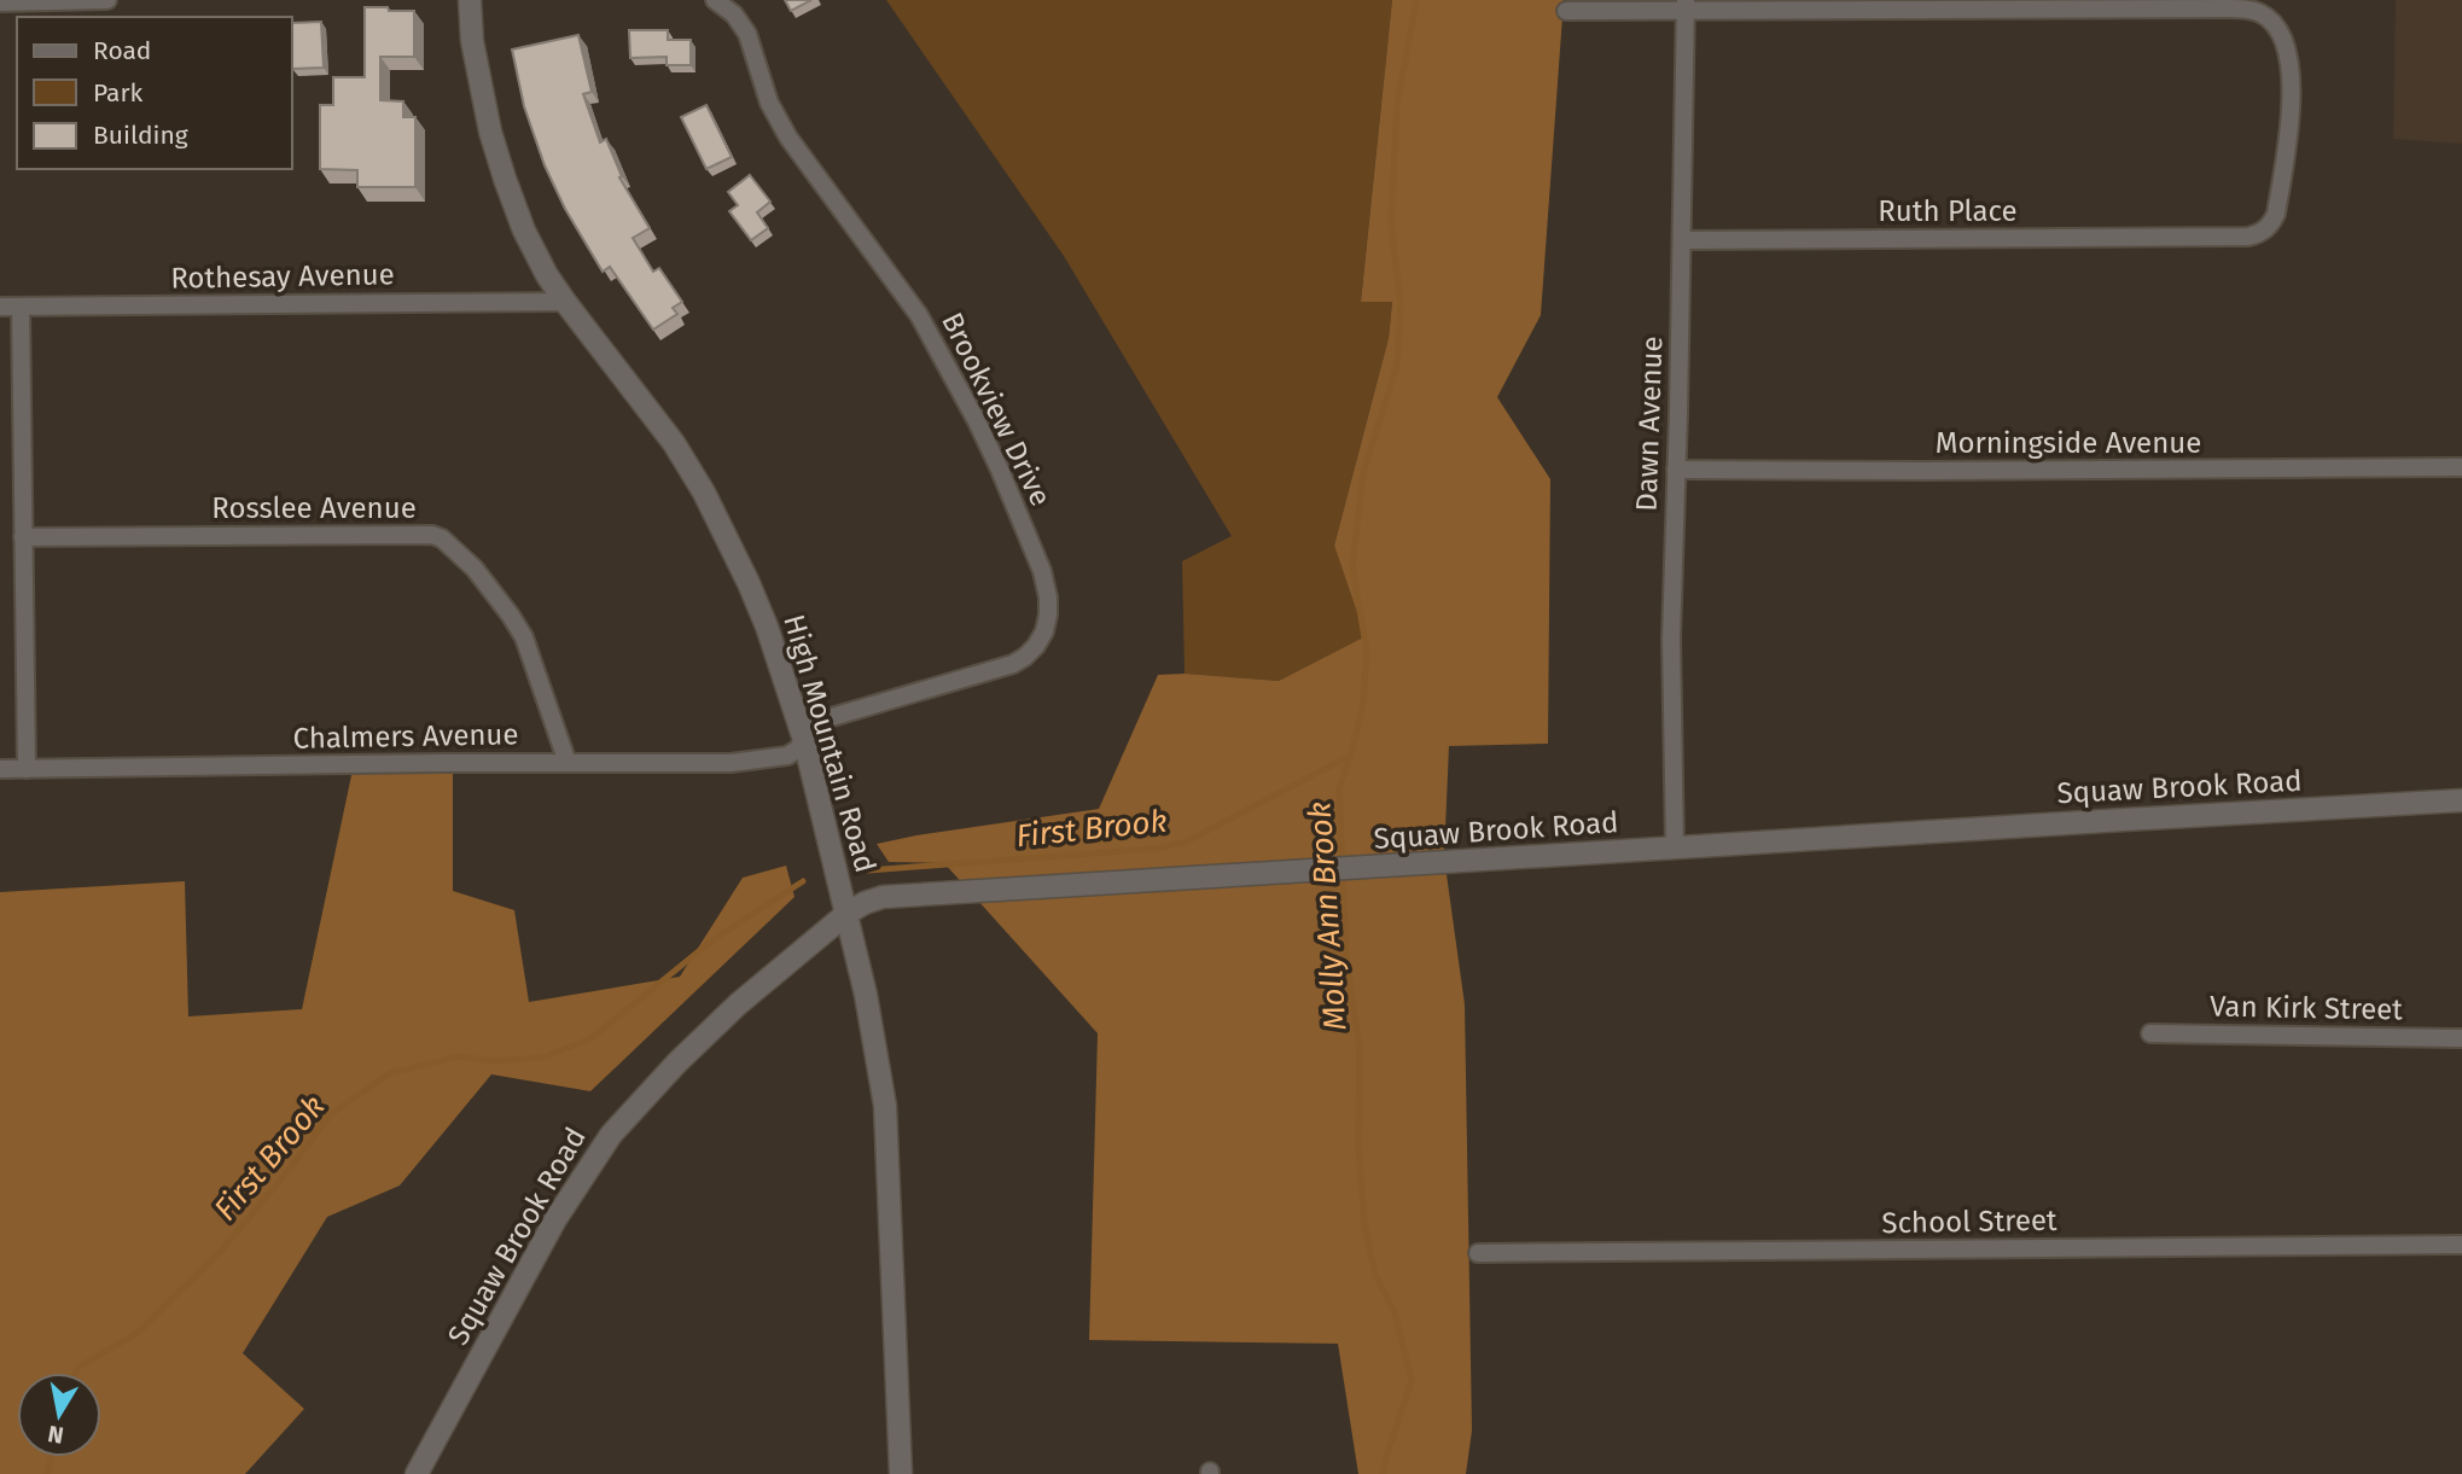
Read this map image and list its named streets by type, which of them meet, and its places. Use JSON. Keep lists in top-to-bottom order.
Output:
{
  "streets": {
    "street": [
      "Ruth Place",
      "Rothesay Avenue",
      "Brookview Drive",
      "Dawn Avenue",
      "Morningside Avenue",
      "Rosslee Avenue",
      "Chalmers Avenue",
      "High Mountain Road",
      "Squaw Brook Road",
      "Van Kirk Street",
      "School Street"
    ]
  },
  "crossings": [
    ["Ruth Place", "Dawn Avenue"],
    ["Rothesay Avenue", "High Mountain Road"],
    ["Brookview Drive", "Chalmers Avenue"],
    ["Brookview Drive", "High Mountain Road"],
    ["Dawn Avenue", "Morningside Avenue"],
    ["Dawn Avenue", "Squaw Brook Road"],
    ["Rosslee Avenue", "Chalmers Avenue"],
    ["Chalmers Avenue", "High Mountain Road"],
    ["High Mountain Road", "Squaw Brook Road"]
  ],
  "water": ["First Brook", "Molly Ann Brook"],
  "legend": ["Road", "Park", "Building"],
  "north": "bottom"
}
